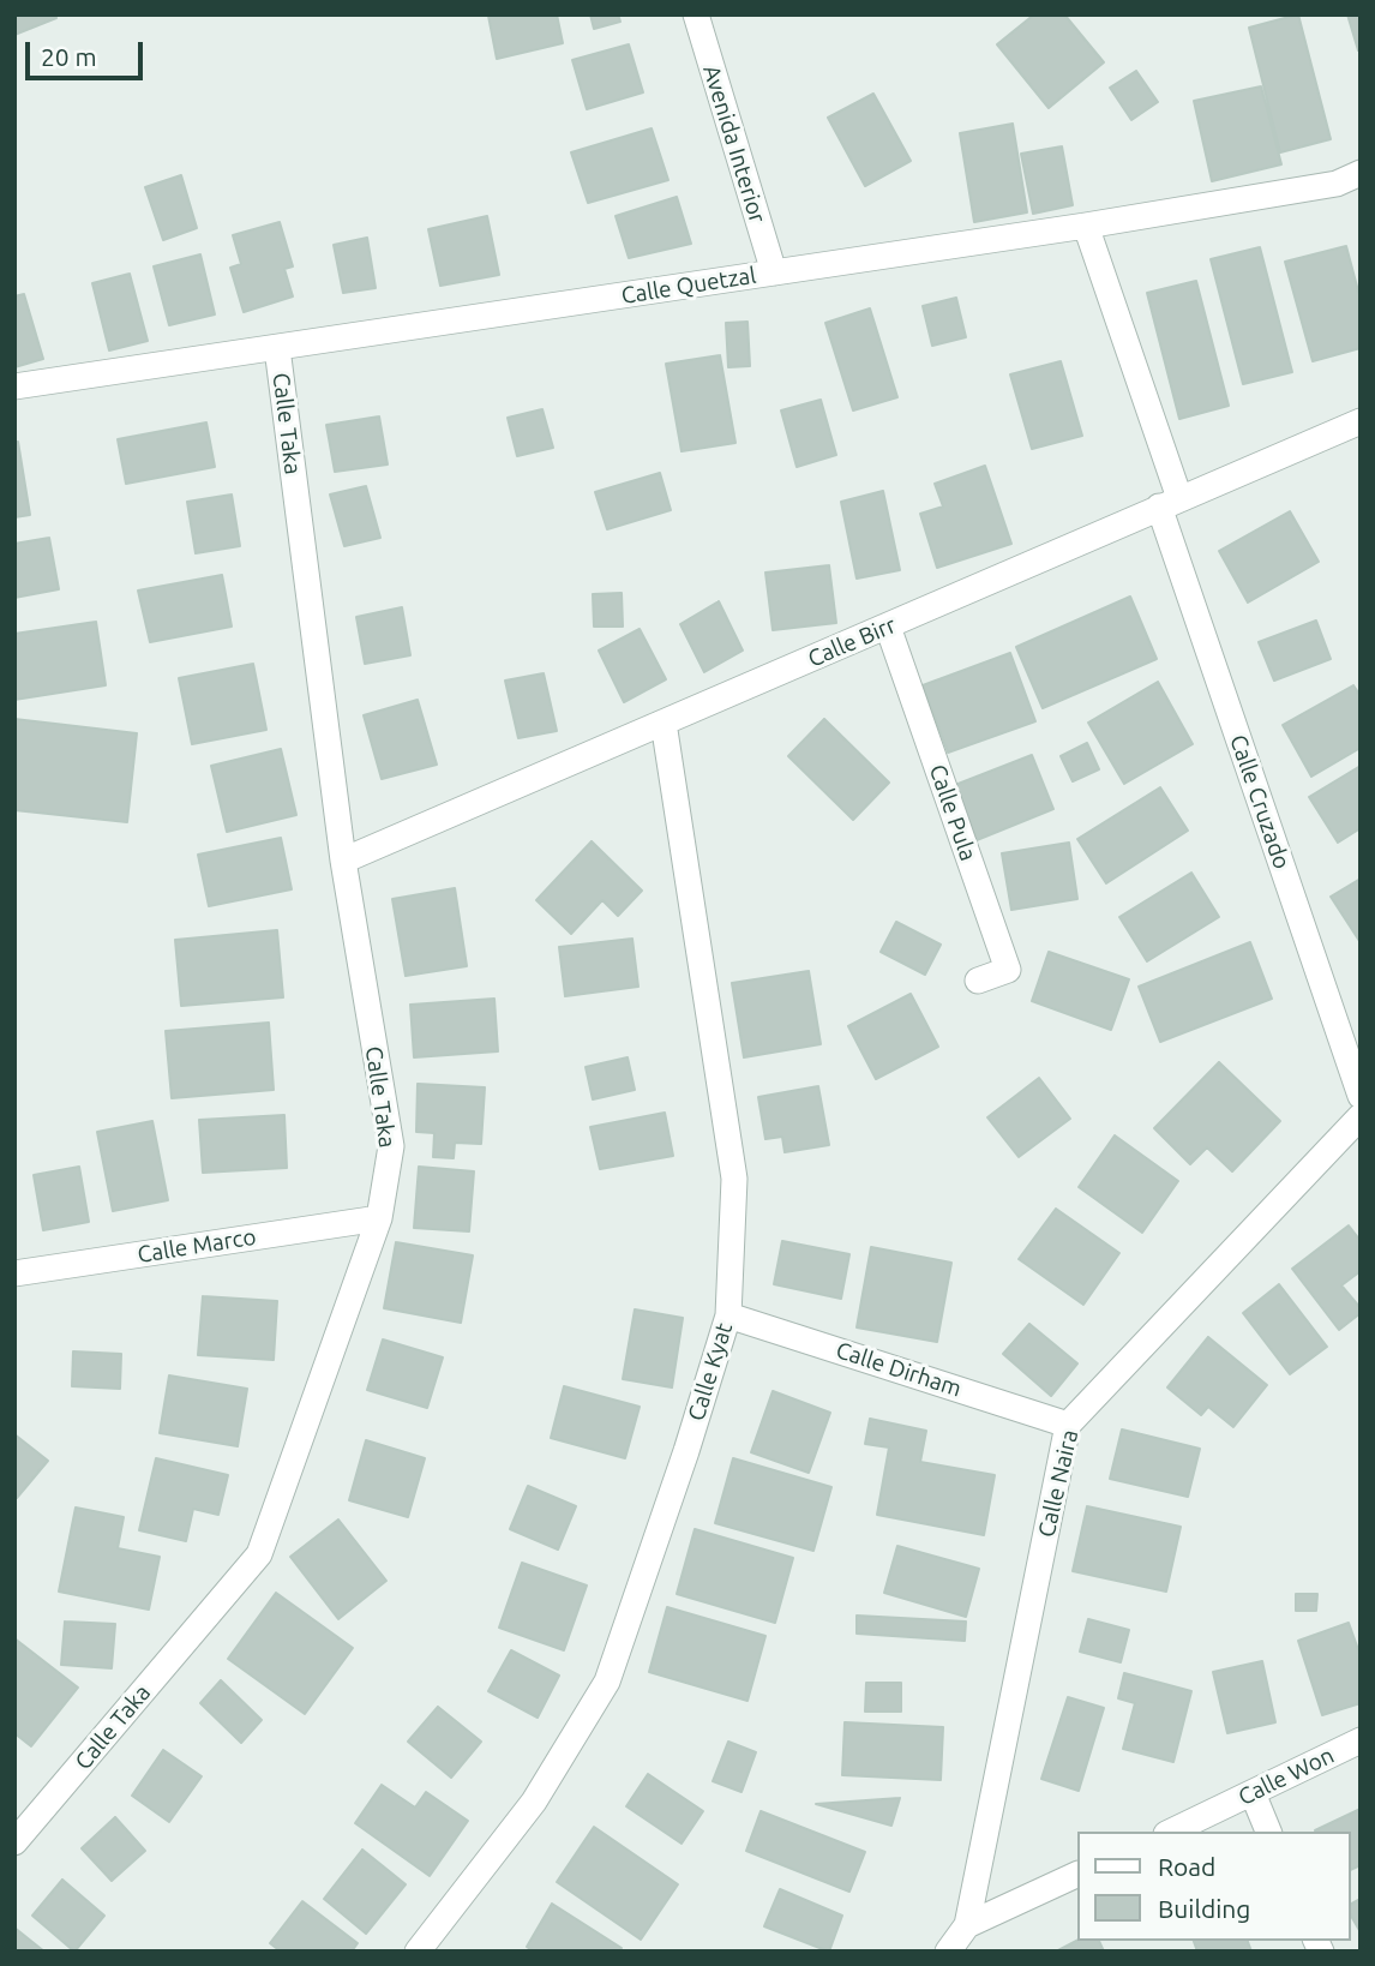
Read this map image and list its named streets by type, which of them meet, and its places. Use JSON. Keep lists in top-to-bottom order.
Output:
{
  "streets": {
    "street": [
      "Avenida Interior",
      "Calle Quetzal",
      "Calle Taka",
      "Calle Birr",
      "Calle Cruzado",
      "Calle Pula",
      "Calle Marco",
      "Calle Dirham",
      "Calle Kyat",
      "Calle Naira",
      "Calle Won"
    ]
  },
  "crossings": [
    ["Avenida Interior", "Calle Quetzal"],
    ["Calle Quetzal", "Calle Taka"],
    ["Calle Quetzal", "Calle Cruzado"],
    ["Calle Taka", "Calle Birr"],
    ["Calle Taka", "Calle Marco"],
    ["Calle Birr", "Calle Cruzado"],
    ["Calle Birr", "Calle Pula"],
    ["Calle Birr", "Calle Kyat"],
    ["Calle Dirham", "Calle Kyat"],
    ["Calle Dirham", "Calle Naira"]
  ],
  "legend": ["Road", "Building"],
  "scale_bar": "20 m"
}
